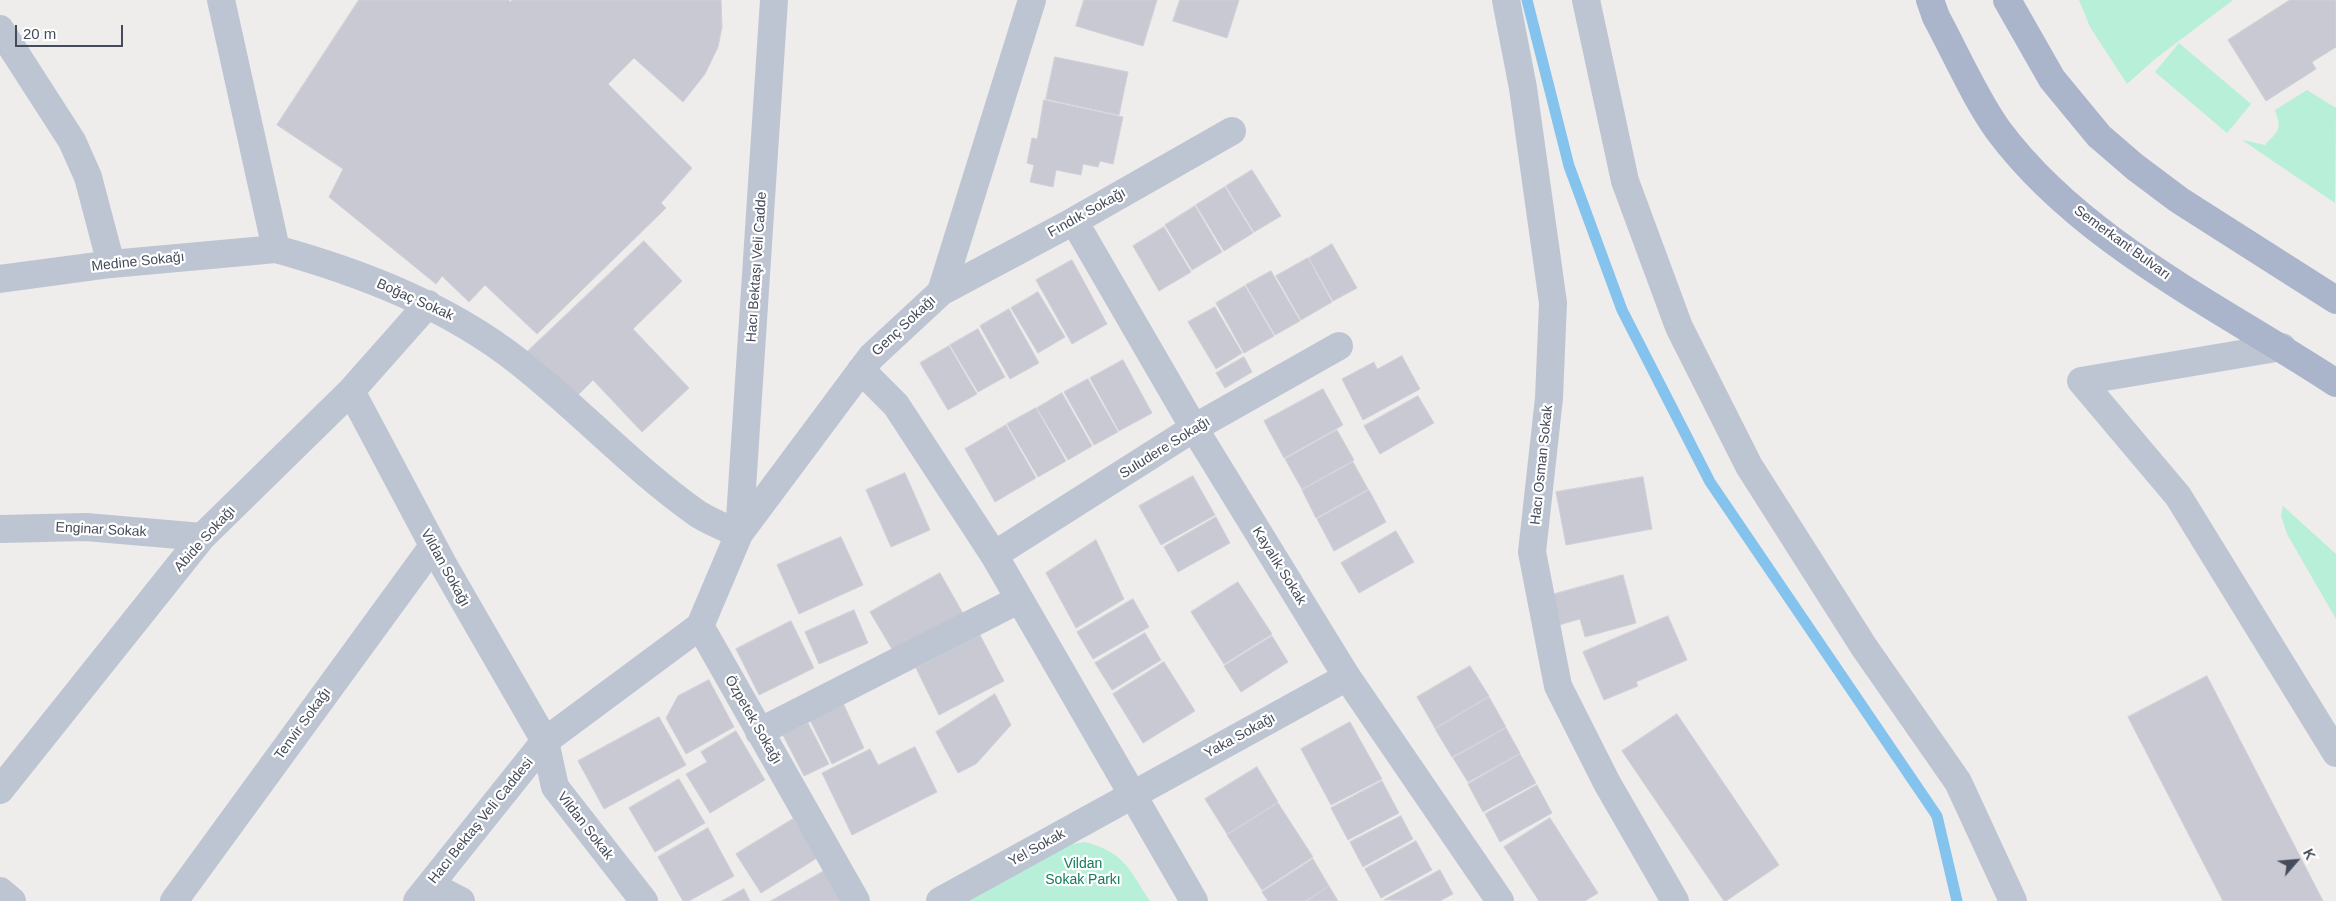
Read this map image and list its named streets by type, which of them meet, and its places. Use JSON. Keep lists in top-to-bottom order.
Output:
{
  "streets": {
    "main road": ["Semerkant Bulvarı"],
    "street": [
      "Fındık Sokağı",
      "Medine Sokağı",
      "Hacı Bektaşı Veli Cadde",
      "Boğaç Sokak",
      "Genç Sokağı",
      "Suludere Sokağı",
      "Hacı Osman Sokak",
      "Enginar Sokak",
      "Abide Sokağı",
      "Kayalık Sokak",
      "Vildan Sokağı",
      "Özpetek Sokağı",
      "Tenvir Sokağı",
      "Yaka Sokağı",
      "Hacı Bektaş Veli Caddesi",
      "Vildan Sokak",
      "Yel Sokak"
    ]
  },
  "crossings": [
    ["Fındık Sokağı", "Genç Sokağı"],
    ["Fındık Sokağı", "Kayalık Sokak"],
    ["Medine Sokağı", "Boğaç Sokak"],
    ["Hacı Bektaşı Veli Cadde", "Boğaç Sokak"],
    ["Hacı Bektaşı Veli Cadde", "Genç Sokağı"],
    ["Boğaç Sokak", "Genç Sokağı"],
    ["Boğaç Sokak", "Abide Sokağı"],
    ["Suludere Sokağı", "Kayalık Sokak"],
    ["Enginar Sokak", "Abide Sokağı"],
    ["Abide Sokağı", "Vildan Sokağı"],
    ["Kayalık Sokak", "Yaka Sokağı"],
    ["Vildan Sokağı", "Tenvir Sokağı"],
    ["Vildan Sokağı", "Hacı Bektaş Veli Caddesi"],
    ["Vildan Sokağı", "Vildan Sokak"],
    ["Özpetek Sokağı", "Hacı Bektaş Veli Caddesi"],
    ["Yaka Sokağı", "Yel Sokak"],
    ["Hacı Bektaş Veli Caddesi", "Vildan Sokak"]
  ],
  "parks": ["Vildan Sokak Parkı"],
  "scale_bar": "20 m",
  "north": "top right"
}
